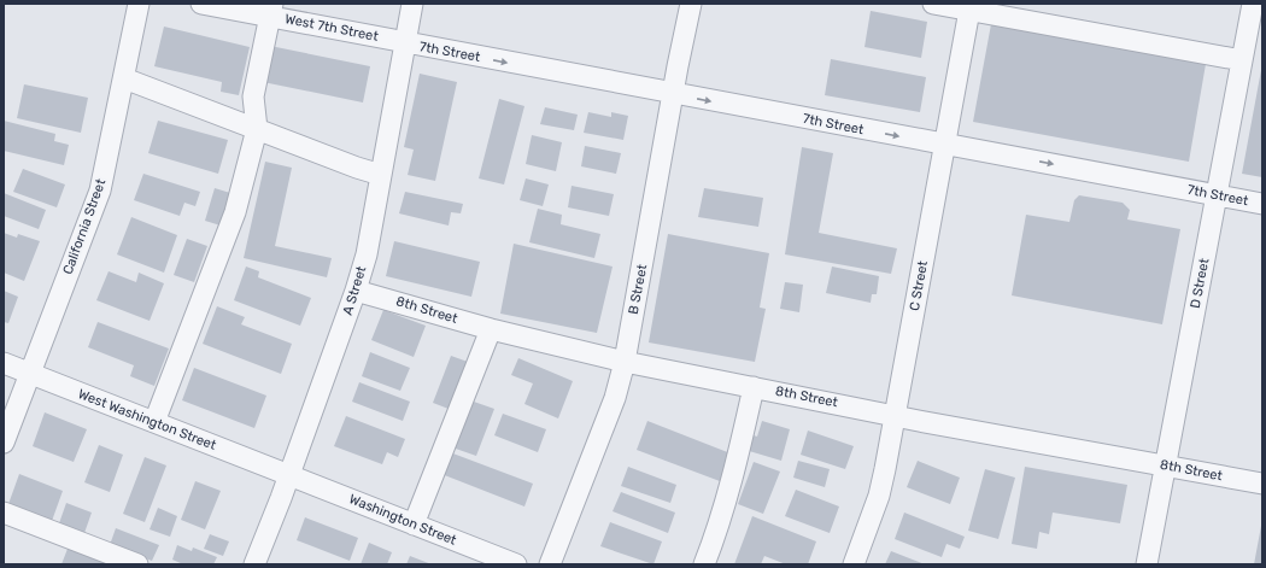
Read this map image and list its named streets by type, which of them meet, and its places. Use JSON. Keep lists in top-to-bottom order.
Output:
{
  "streets": {
    "street": [
      "West 7th Street",
      "7th Street",
      "California Street",
      "D Street",
      "C Street",
      "B Street",
      "A Street",
      "8th Street",
      "West Washington Street",
      "Washington Street"
    ]
  },
  "crossings": [
    ["West 7th Street", "7th Street"],
    ["West 7th Street", "A Street"],
    ["7th Street", "D Street"],
    ["7th Street", "C Street"],
    ["7th Street", "B Street"],
    ["7th Street", "A Street"],
    ["California Street", "West Washington Street"],
    ["D Street", "8th Street"],
    ["C Street", "8th Street"],
    ["B Street", "8th Street"],
    ["A Street", "8th Street"],
    ["A Street", "West Washington Street"],
    ["A Street", "Washington Street"],
    ["West Washington Street", "Washington Street"]
  ]
}
